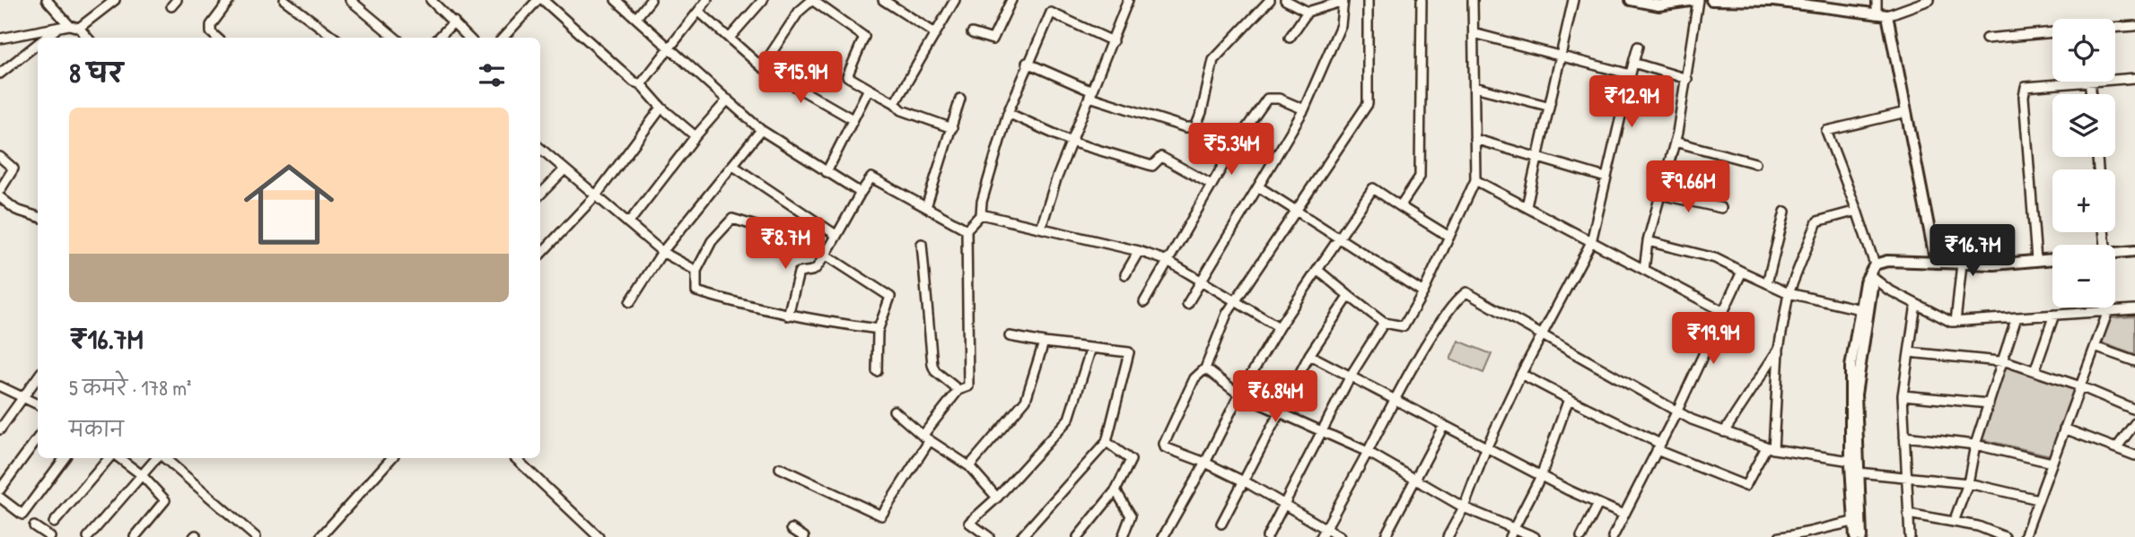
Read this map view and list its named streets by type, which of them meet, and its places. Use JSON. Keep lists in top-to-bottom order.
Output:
{
  "page": {
    "map_buttons": ["+", "−"],
    "heading": "8 घर",
    "price": [
      "₹15.9M",
      "₹12.9M",
      "₹5.34M",
      "₹9.66M",
      "₹8.7M",
      "₹16.7M",
      "₹19.9M",
      "₹6.84M"
    ],
    "list": [
      {
        "name": "₹16.7M",
        "note": "5 कमरे · 178 m² · मकान"
      }
    ]
  }
}
